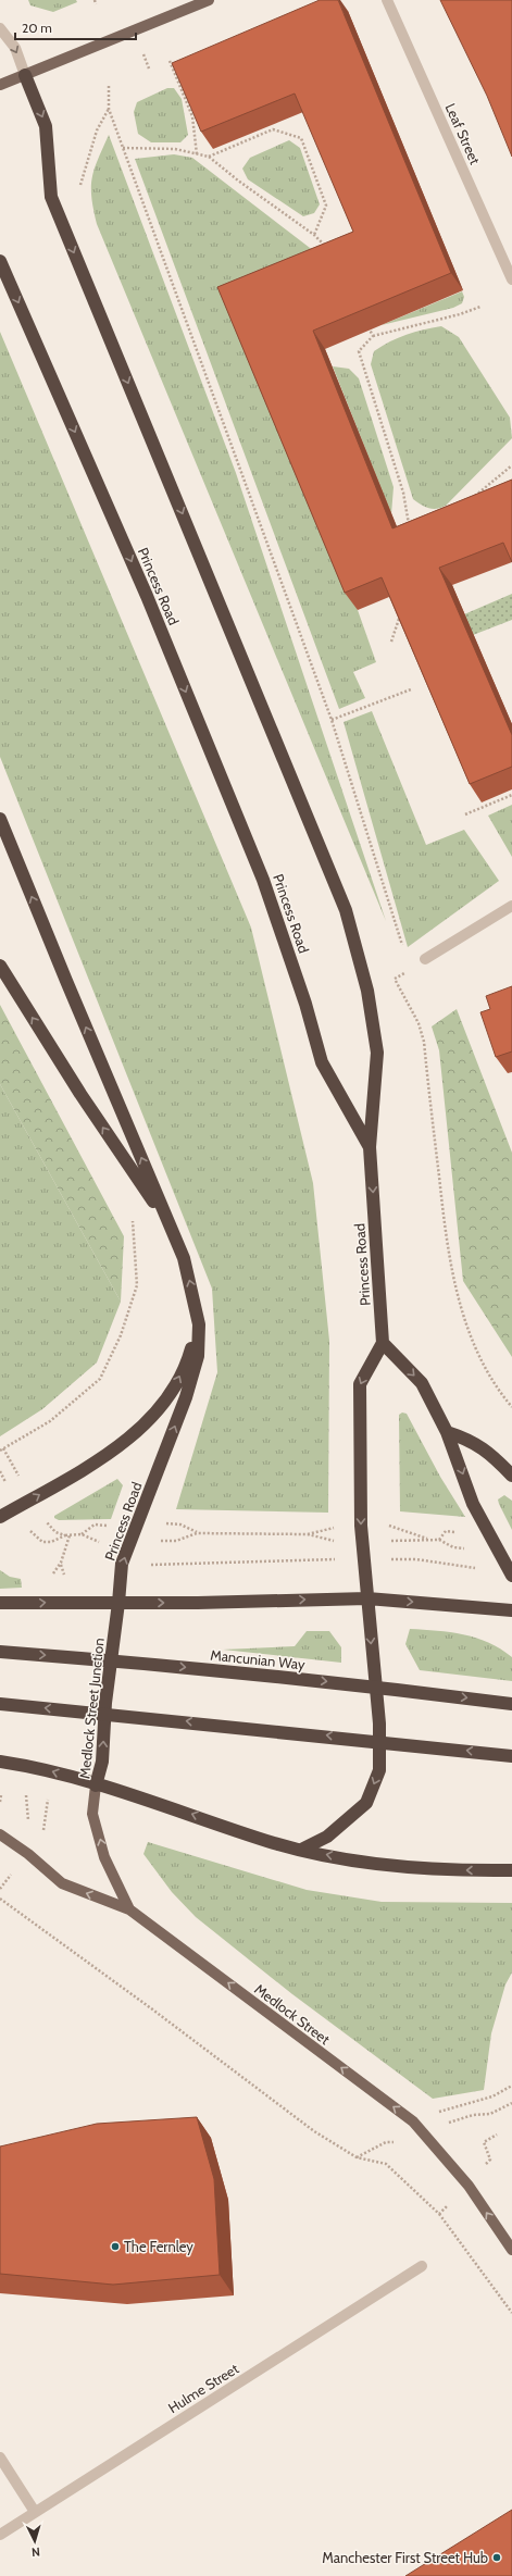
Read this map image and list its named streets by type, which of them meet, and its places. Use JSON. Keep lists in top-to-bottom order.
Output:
{
  "streets": {
    "highway": ["Princess Road", "Mancunian Way", "Medlock Street Junction"],
    "main road": ["Medlock Street"],
    "street": ["Leaf Street", "Hulme Street"]
  },
  "crossings": [
    ["Princess Road", "Medlock Street Junction"],
    ["Medlock Street Junction", "Medlock Street"]
  ],
  "one_way": ["Medlock Street"],
  "places": ["The Fernley", "Manchester First Street Hub"],
  "scale_bar": "20 m",
  "north": "bottom"
}
